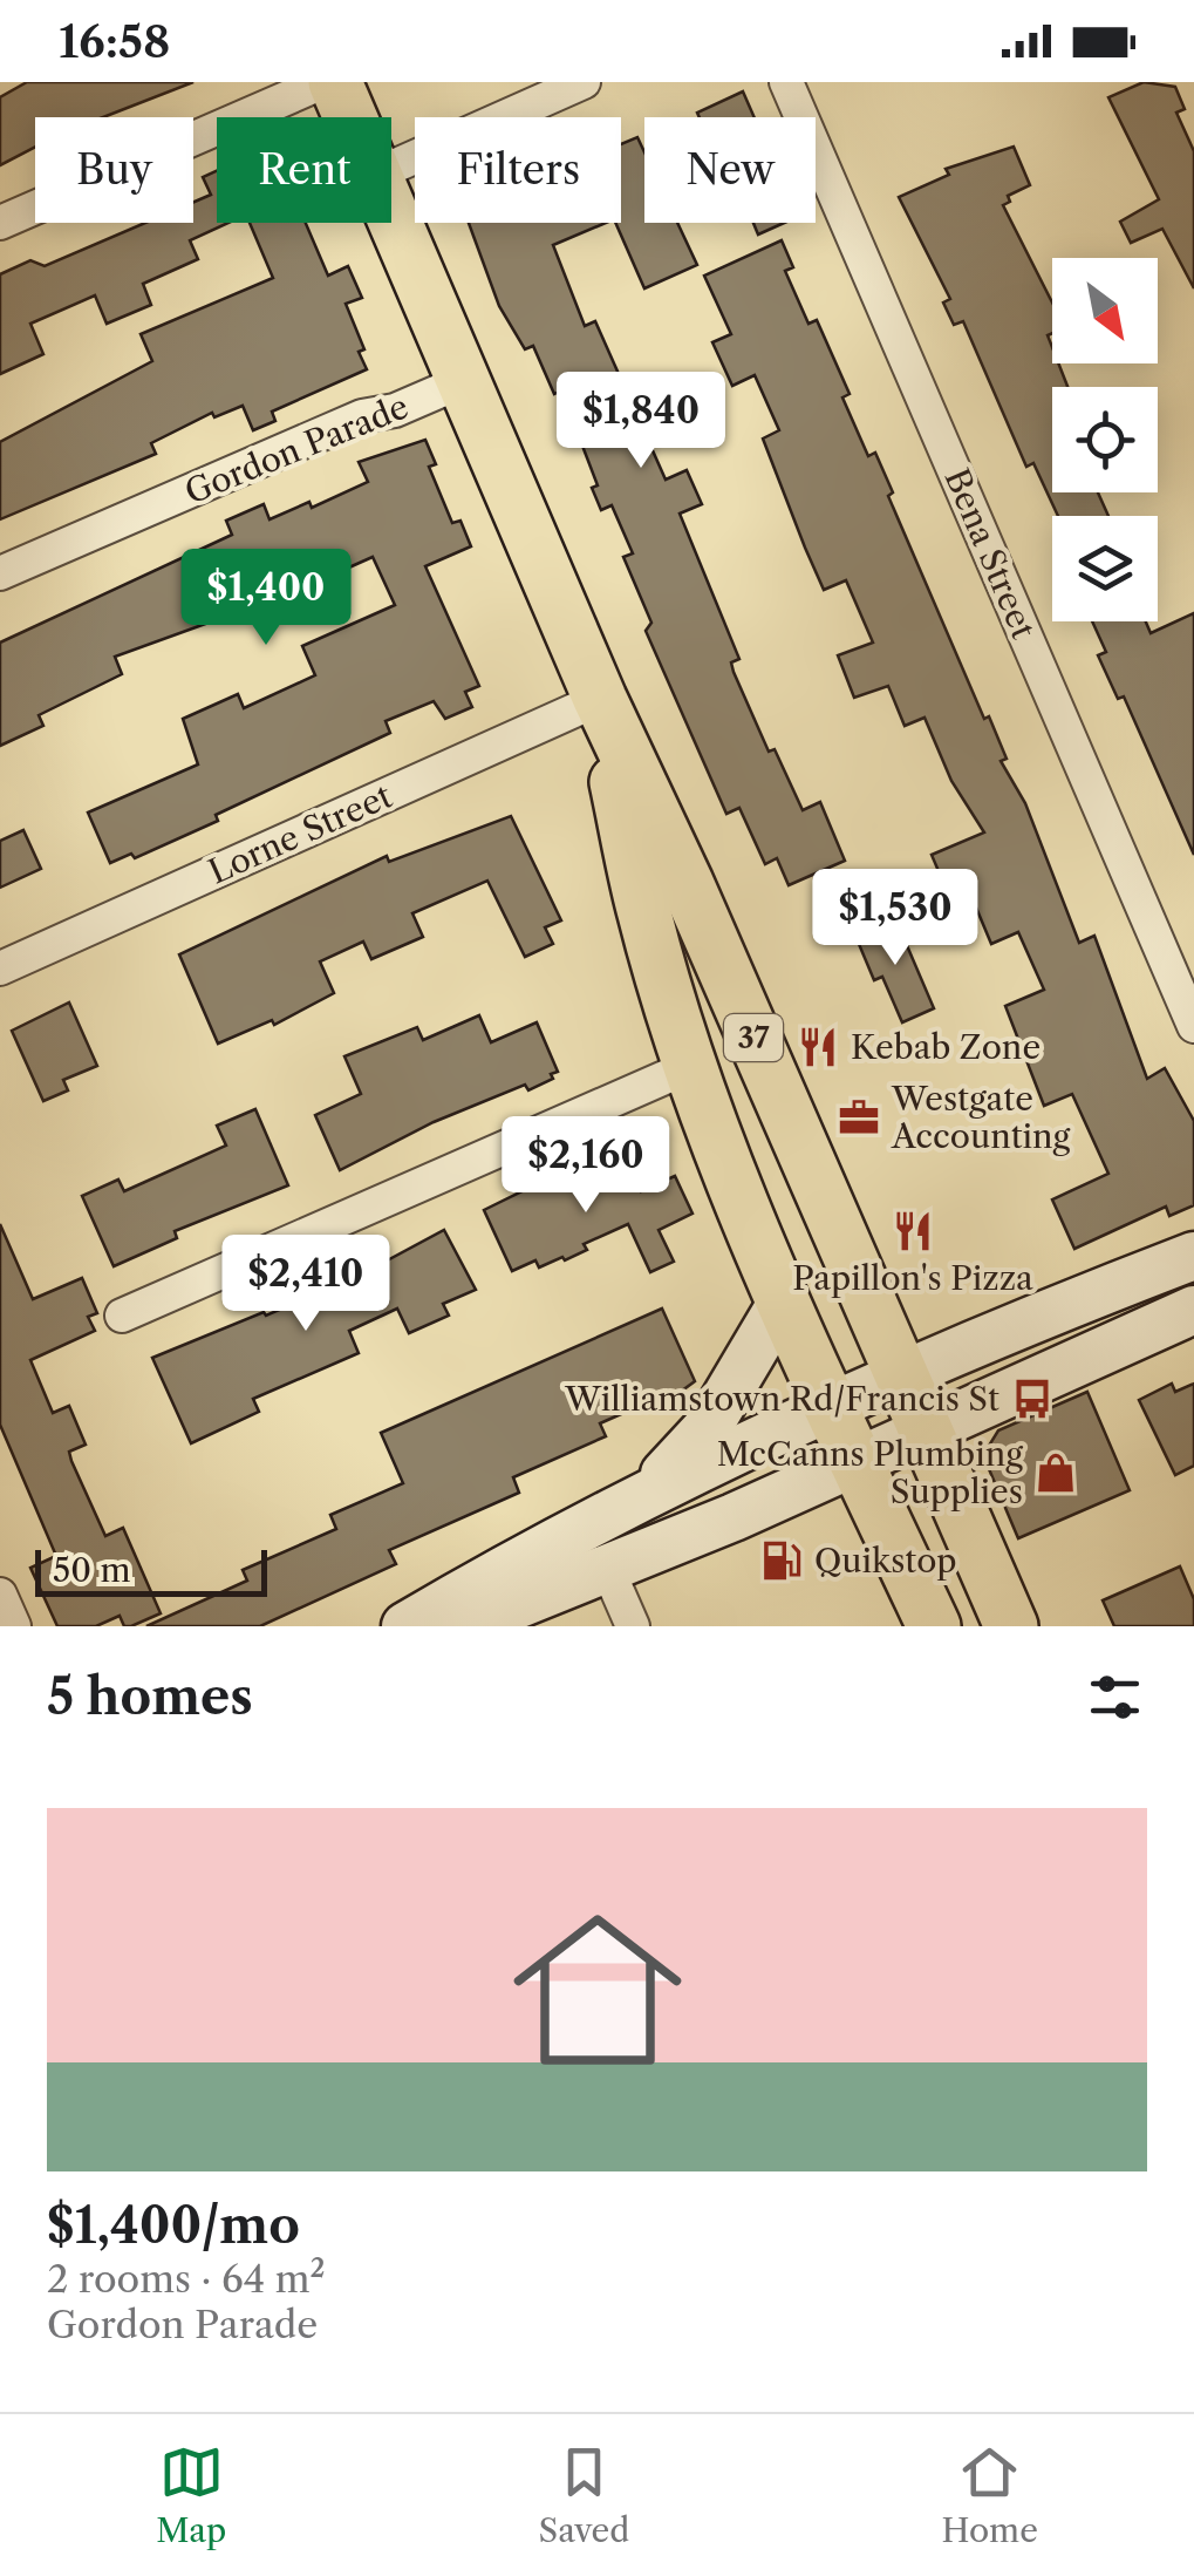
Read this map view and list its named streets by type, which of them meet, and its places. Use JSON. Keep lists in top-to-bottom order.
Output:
{
  "streets": {
    "main road": ["37"],
    "street": ["Gordon Parade", "Bena Street", "Lorne Street"]
  },
  "crossings": [
    ["Gordon Parade", "37"],
    ["Lorne Street", "37"]
  ],
  "places": {
    "restaurant": ["Kebab Zone", "Papillon's Pizza"],
    "office": ["Westgate Accounting"],
    "bus stop": ["Williamstown Rd/Francis St"],
    "shop": ["McCanns Plumbing Supplies"],
    "fuel station": ["Quikstop"]
  },
  "scale_bar": "50 m",
  "north": "bottom right",
  "page": {
    "status": "16:58",
    "chip": [
      "Buy",
      "Rent",
      "Filters",
      "New"
    ],
    "price": [
      "$1,840",
      "$1,400",
      "$1,530",
      "$2,160",
      "$2,410"
    ],
    "scale": "50 m",
    "heading": "5 homes",
    "list": [
      {
        "name": "$1,400/mo",
        "note": "2 rooms · 64 m² · Gordon Parade"
      }
    ],
    "tabs": ["Map", "Saved", "Home"]
  }
}
